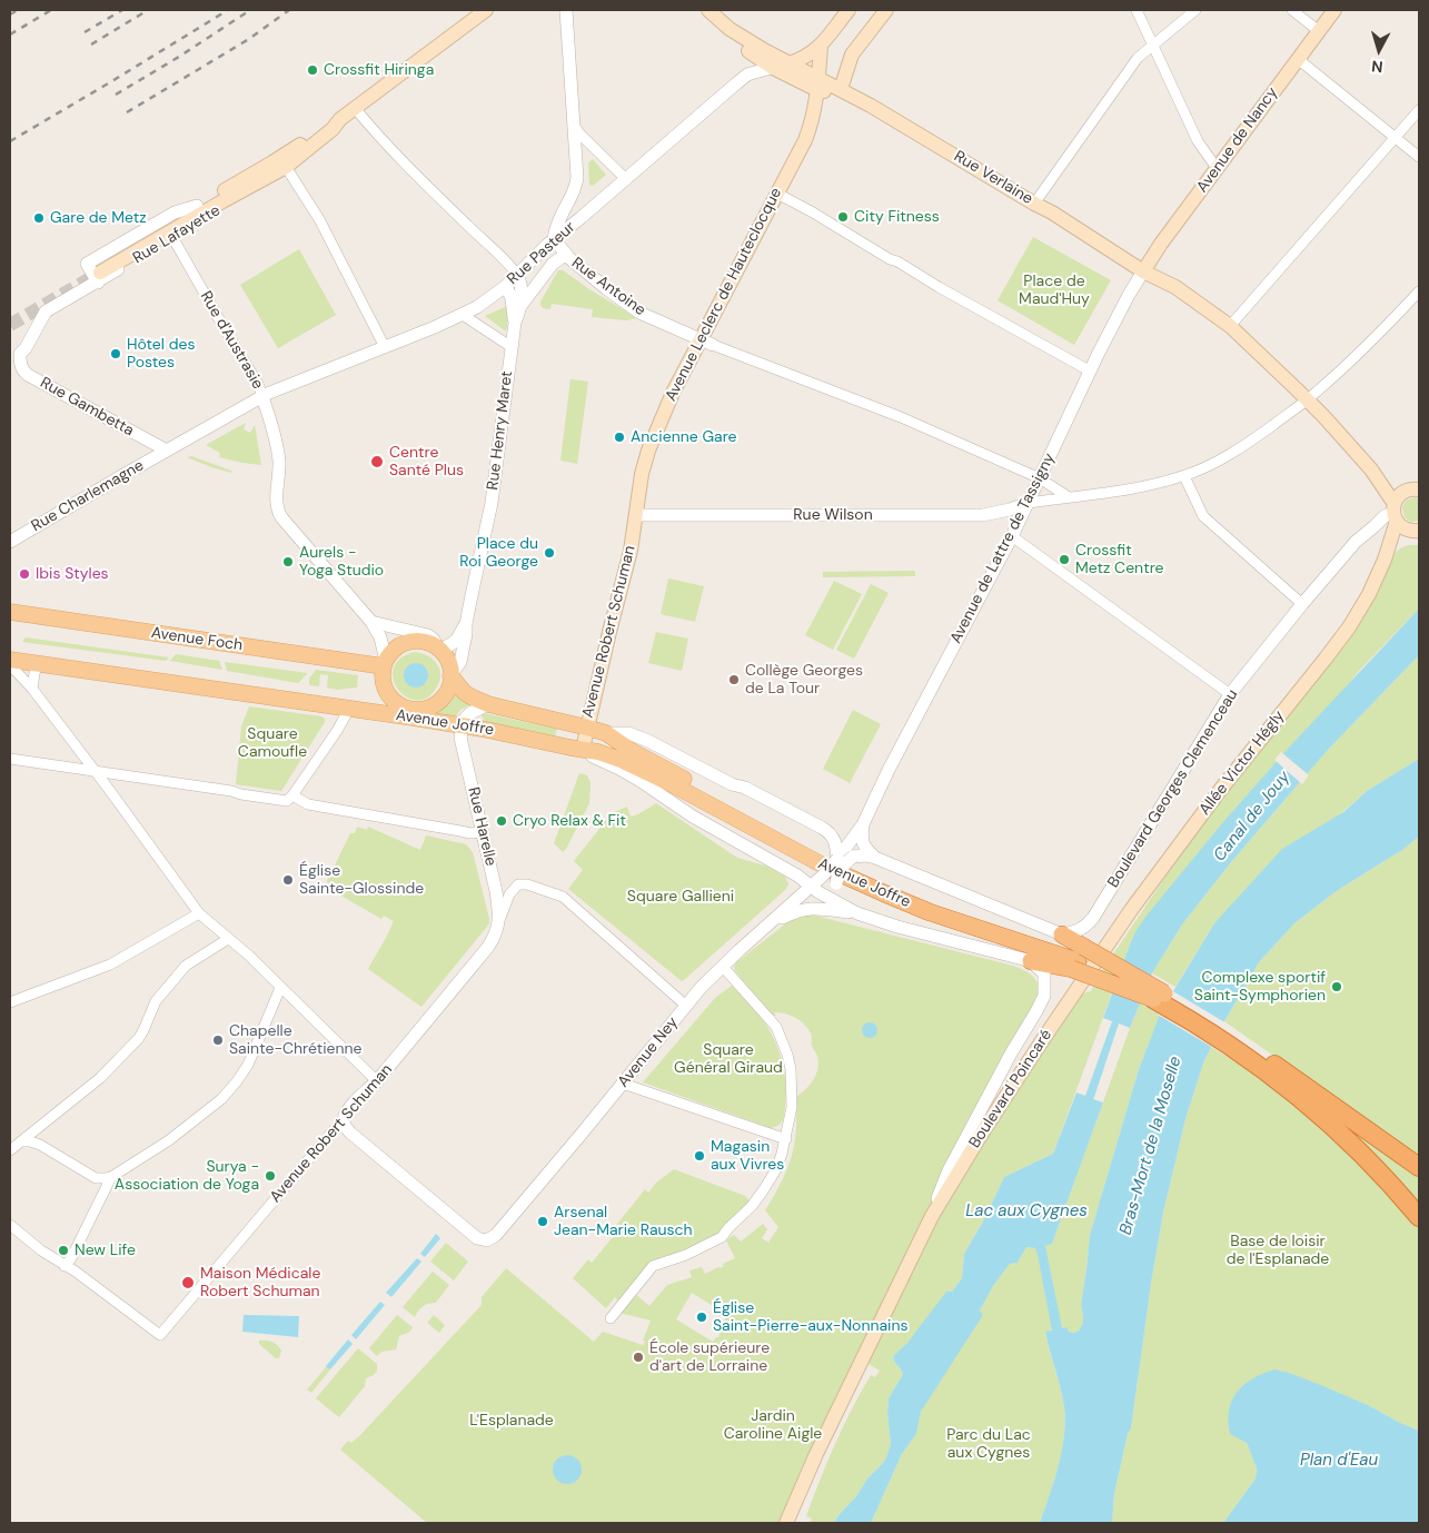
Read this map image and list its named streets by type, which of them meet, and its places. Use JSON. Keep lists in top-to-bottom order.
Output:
{
  "streets": {
    "highway": ["Avenue Joffre"],
    "main road": [
      "Avenue de Nancy",
      "Rue Verlaine",
      "Rue Lafayette",
      "Avenue Leclerc de Hauteclocque",
      "Avenue Robert Schuman",
      "Avenue Foch",
      "Allée Victor Hégly",
      "Boulevard Poincaré"
    ],
    "street": [
      "Rue Pasteur",
      "Rue Antoine",
      "Rue d'Austrasie",
      "Rue Gambetta",
      "Rue Henry Maret",
      "Rue Charlemagne",
      "Rue Wilson",
      "Avenue de Lattre de Tassigny",
      "Boulevard Georges Clemenceau",
      "Rue Harelle",
      "Avenue Ney"
    ]
  },
  "crossings": [
    ["Avenue de Nancy", "Rue Verlaine"],
    ["Avenue de Nancy", "Avenue de Lattre de Tassigny"],
    ["Rue Verlaine", "Avenue de Lattre de Tassigny"],
    ["Rue Lafayette", "Rue d'Austrasie"],
    ["Rue Lafayette", "Rue Gambetta"],
    ["Rue Pasteur", "Rue Antoine"],
    ["Rue Pasteur", "Rue d'Austrasie"],
    ["Rue Pasteur", "Rue Gambetta"],
    ["Rue Pasteur", "Rue Henry Maret"],
    ["Rue Pasteur", "Rue Charlemagne"],
    ["Rue Antoine", "Avenue Leclerc de Hauteclocque"],
    ["Avenue Leclerc de Hauteclocque", "Rue Wilson"],
    ["Avenue Leclerc de Hauteclocque", "Avenue Robert Schuman"],
    ["Rue Gambetta", "Rue Charlemagne"],
    ["Rue Wilson", "Avenue de Lattre de Tassigny"],
    ["Rue Wilson", "Avenue Robert Schuman"],
    ["Avenue de Lattre de Tassigny", "Avenue Joffre"],
    ["Avenue de Lattre de Tassigny", "Avenue Ney"],
    ["Avenue Robert Schuman", "Avenue Joffre"],
    ["Avenue Robert Schuman", "Rue Harelle"],
    ["Avenue Robert Schuman", "Avenue Ney"],
    ["Avenue Foch", "Avenue Joffre"],
    ["Avenue Joffre", "Allée Victor Hégly"],
    ["Avenue Joffre", "Boulevard Georges Clemenceau"],
    ["Avenue Joffre", "Rue Harelle"],
    ["Avenue Joffre", "Avenue Ney"],
    ["Avenue Joffre", "Boulevard Poincaré"],
    ["Allée Victor Hégly", "Boulevard Georges Clemenceau"],
    ["Allée Victor Hégly", "Boulevard Poincaré"]
  ],
  "water": [
    "Canal de Jouy",
    "Bras-Mort de la Moselle",
    "Lac aux Cygnes",
    "Plan d'Eau"
  ],
  "parks": [
    "Place de Maud'Huy",
    "Square Camoufle",
    "Square Gallieni",
    "Square Général Giraud",
    "Base de loisir de l'Esplanade",
    "Jardin Caroline Aigle",
    "L'Esplanade",
    "Parc du Lac aux Cygnes"
  ],
  "places": [
    "Crossfit Hiringa",
    "City Fitness",
    "Gare de Metz",
    "Hôtel des Postes",
    "Ancienne Gare",
    "Centre Santé Plus",
    "Place du Roi George",
    "Crossfit Metz Centre",
    "Aurels - Yoga Studio",
    "Ibis Styles",
    "Collège Georges de La Tour",
    "Cryo Relax & Fit",
    "Église Sainte-Glossinde",
    "Complexe sportif Saint-Symphorien",
    "Chapelle Sainte-Chrétienne",
    "Magasin aux Vivres",
    "Surya - Association de Yoga",
    "Arsenal Jean-Marie Rausch",
    "New Life",
    "Maison Médicale Robert Schuman",
    "Église Saint-Pierre-aux-Nonnains",
    "École supérieure d'art de Lorraine"
  ],
  "north": "bottom"
}
